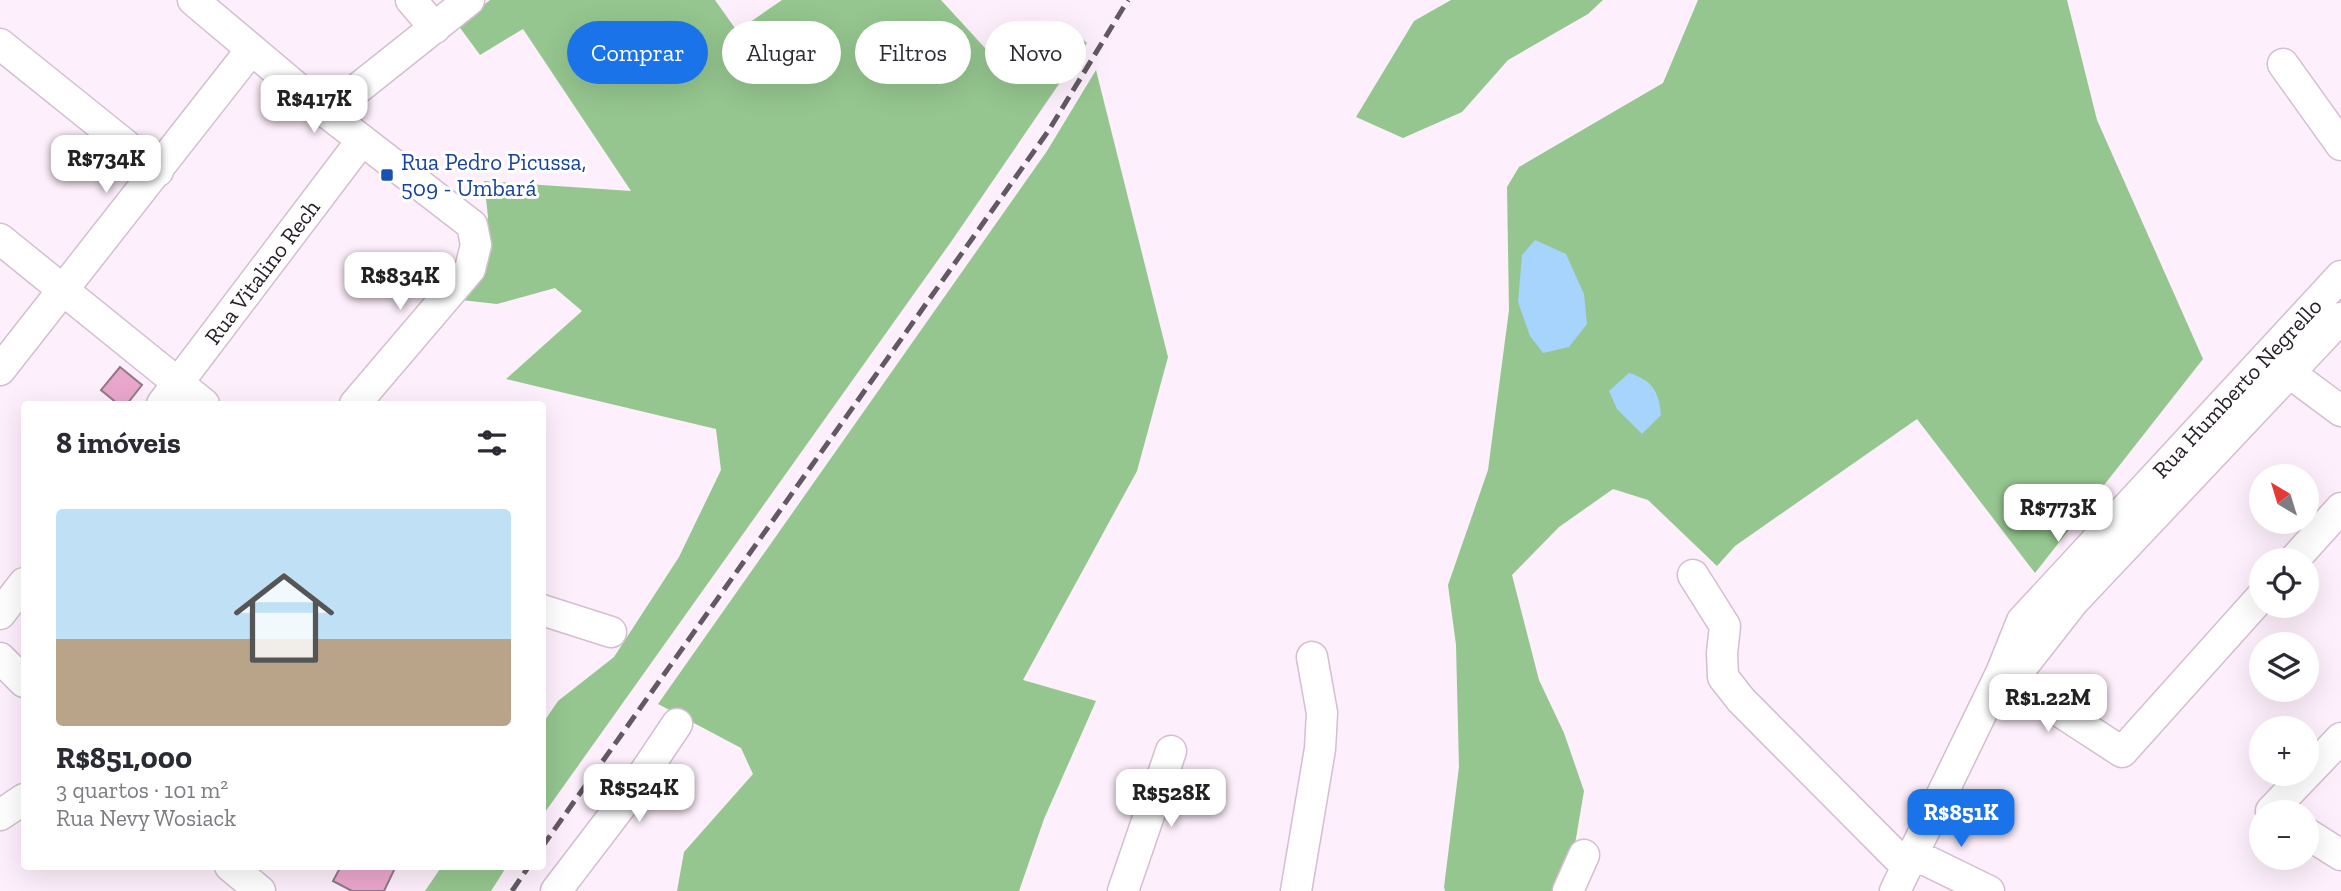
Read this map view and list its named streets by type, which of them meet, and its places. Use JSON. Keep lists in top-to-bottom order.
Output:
{
  "streets": {
    "street": ["Rua Vitalino Rech", "Rua Humberto Negrello"]
  },
  "places": {
    "transit": ["Rua Pedro Picussa, 509 - Umbará"]
  },
  "north": "top left",
  "page": {
    "chip": [
      "Comprar",
      "Alugar",
      "Filtros",
      "Novo"
    ],
    "price": [
      "R$417K",
      "R$734K",
      "R$834K",
      "R$773K",
      "R$1.22M",
      "R$524K",
      "R$528K",
      "R$851K"
    ],
    "heading": "8 imóveis",
    "map_buttons": ["+", "−"],
    "list": [
      {
        "name": "R$851,000",
        "note": "3 quartos · 101 m² · Rua Nevy Wosiack"
      }
    ]
  }
}
